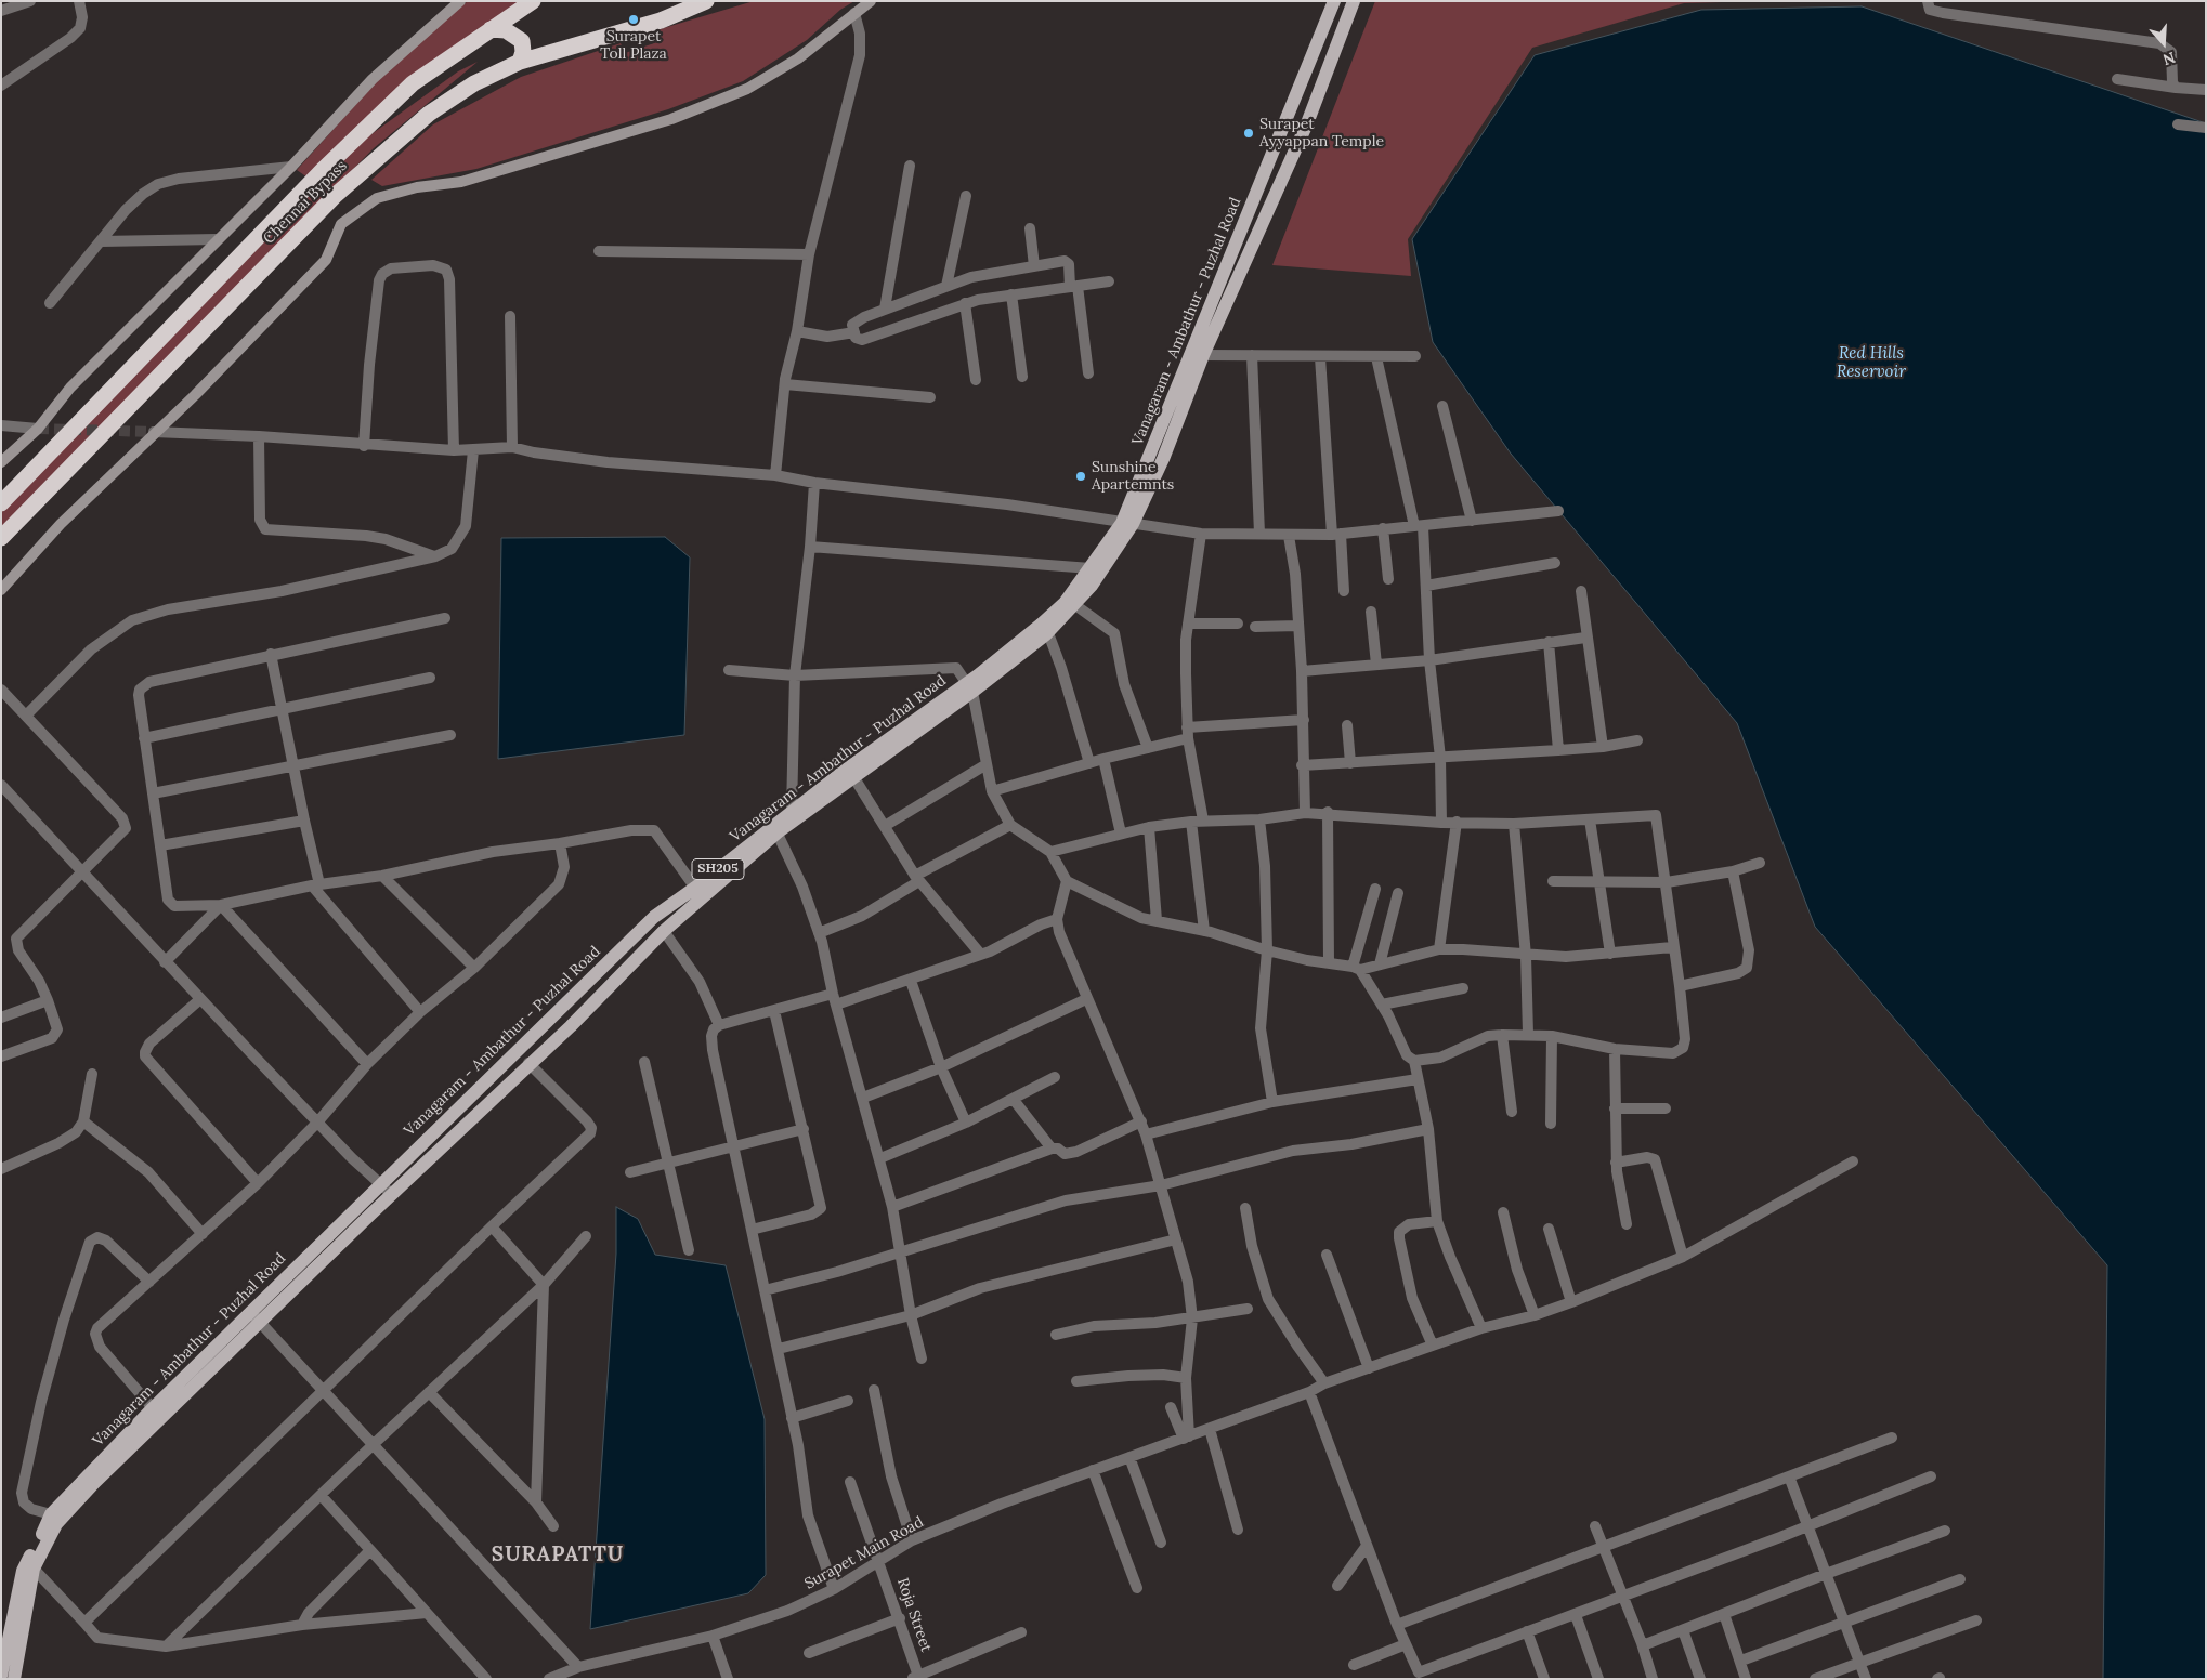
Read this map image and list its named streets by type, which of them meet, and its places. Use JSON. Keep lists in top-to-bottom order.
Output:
{
  "streets": {
    "highway": ["Chennai Bypass"],
    "main road": ["Vanagaram - Ambathur - Puzhal Road", "SH205"],
    "street": ["Surapet Main Road", "Roja Street"]
  },
  "crossings": [
    ["Surapet Main Road", "Roja Street"]
  ],
  "districts": ["SURAPATTU"],
  "water": ["Red Hills Reservoir"],
  "places": ["Surapet Toll Plaza", "Surapet Ayyappan Temple", "Sunshine Apartemnts"],
  "north": "bottom"
}
